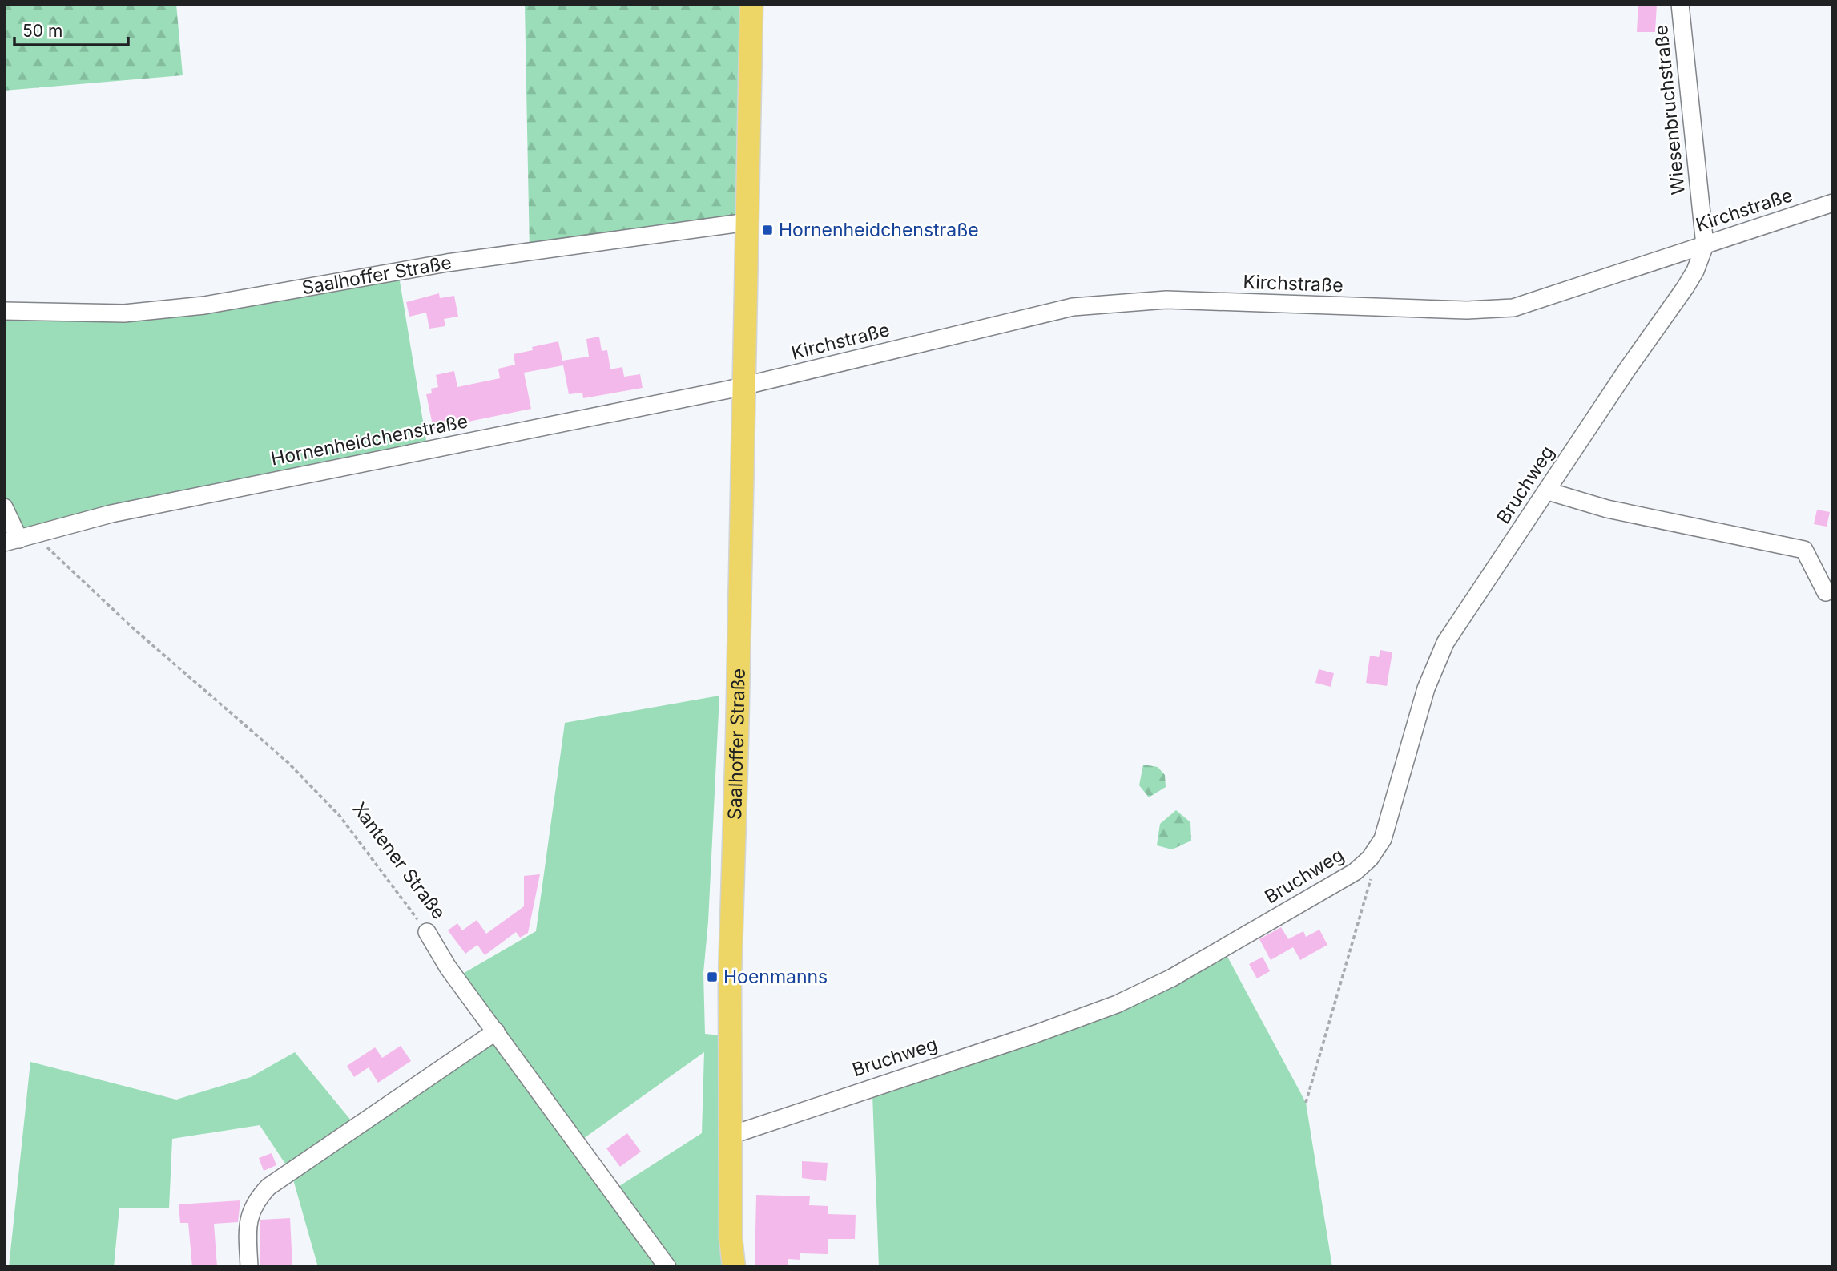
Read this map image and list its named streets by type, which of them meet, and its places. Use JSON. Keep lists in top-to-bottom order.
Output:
{
  "streets": {
    "main road": ["Saalhoffer Straße"],
    "street": [
      "Wiesenbruchstraße",
      "Kirchstraße",
      "Hornenheidchenstraße",
      "Bruchweg",
      "Xantener Straße"
    ]
  },
  "crossings": [
    ["Wiesenbruchstraße", "Kirchstraße"],
    ["Wiesenbruchstraße", "Bruchweg"],
    ["Kirchstraße", "Saalhoffer Straße"],
    ["Kirchstraße", "Hornenheidchenstraße"],
    ["Kirchstraße", "Bruchweg"],
    ["Saalhoffer Straße", "Hornenheidchenstraße"],
    ["Saalhoffer Straße", "Bruchweg"],
    ["Hornenheidchenstraße", "Xantener Straße"]
  ],
  "places": {
    "transit": ["Hornenheidchenstraße", "Hoenmanns"]
  },
  "scale_bar": "50 m"
}
